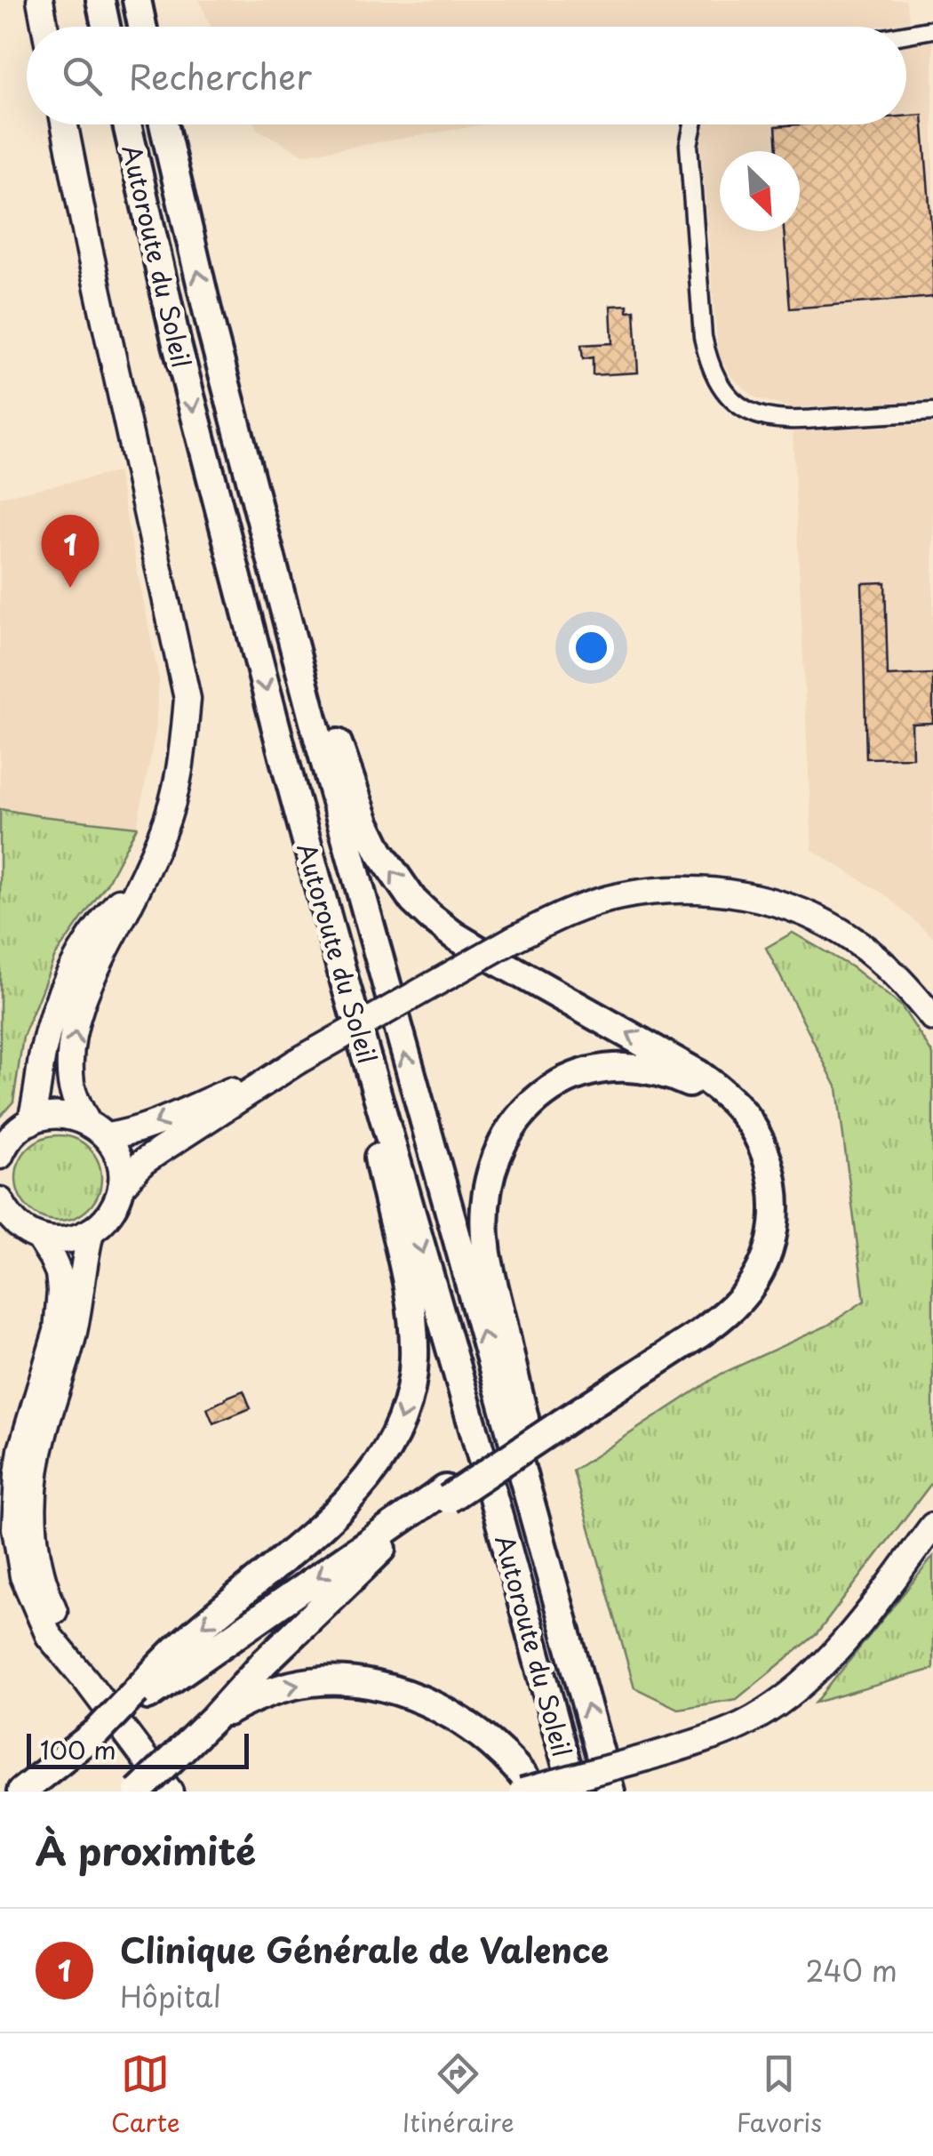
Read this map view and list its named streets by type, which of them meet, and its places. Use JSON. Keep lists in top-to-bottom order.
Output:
{
  "streets": {
    "highway": ["Autoroute du Soleil"]
  },
  "scale_bar": "100 m",
  "north": "bottom right",
  "page": {
    "search": "Rechercher",
    "pins": "1",
    "scale": "100 m",
    "heading": "À proximité",
    "list": [
      {
        "mark": "1",
        "name": "Clinique Générale de Valence",
        "note": "Hôpital",
        "value": "240 m"
      }
    ],
    "nav": ["Carte", "Itinéraire", "Favoris"]
  }
}
